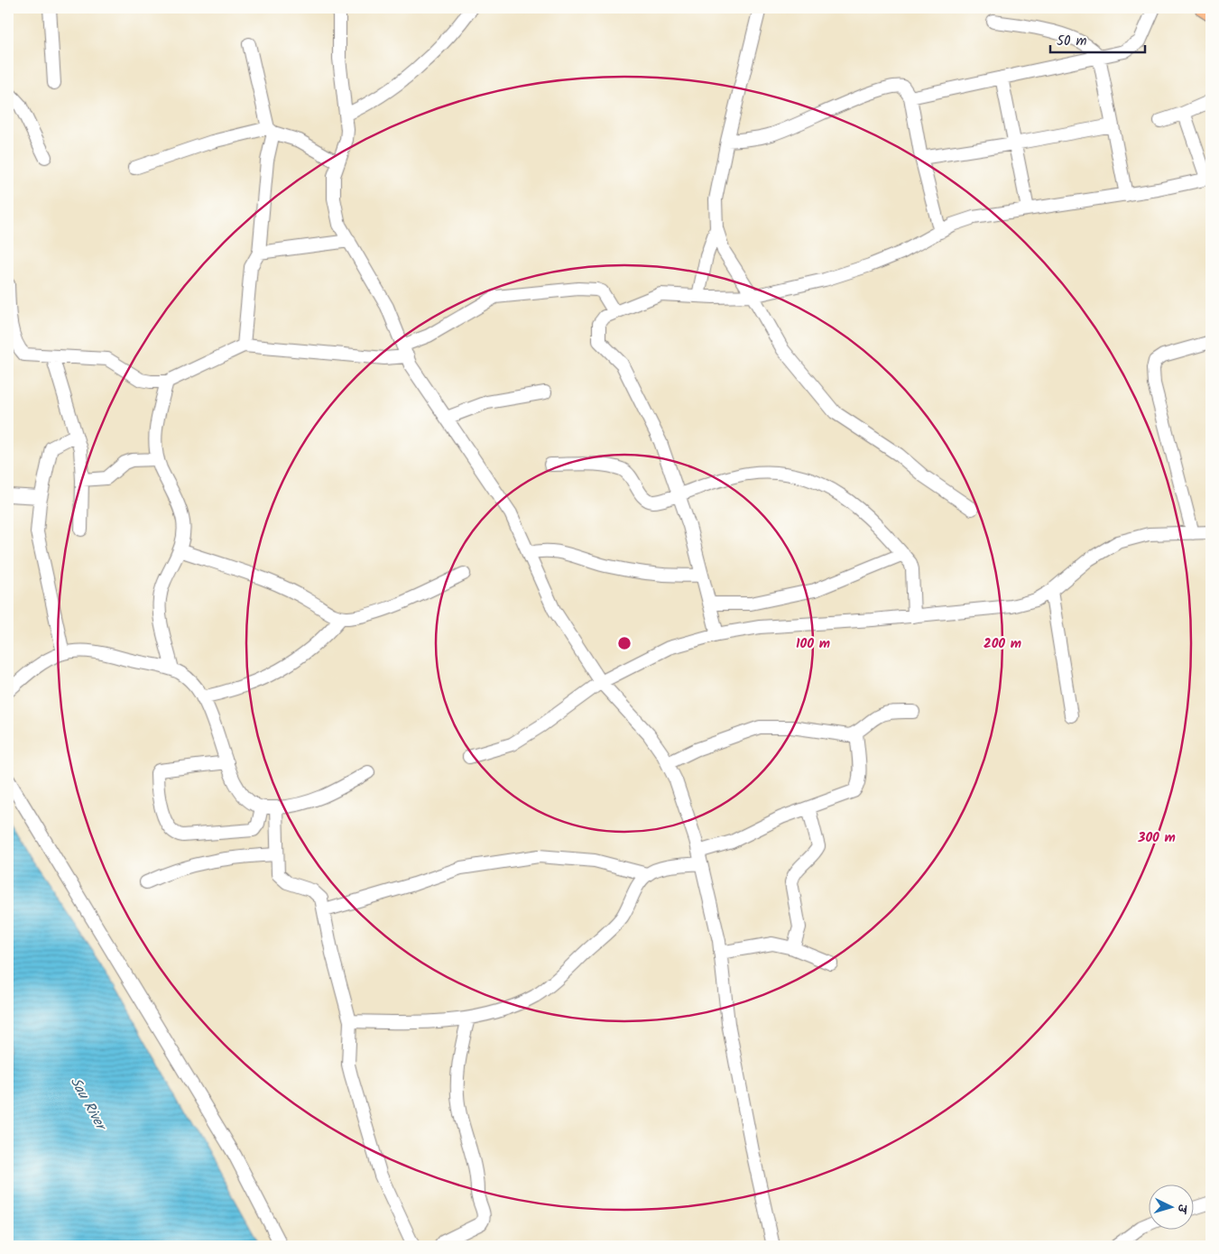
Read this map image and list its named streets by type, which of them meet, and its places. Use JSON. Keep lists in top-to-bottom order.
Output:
{
  "water": ["Sau River"],
  "scale_bar": "50 m",
  "north": "right",
  "rings": ["100 m", "200 m", "300 m"]
}
